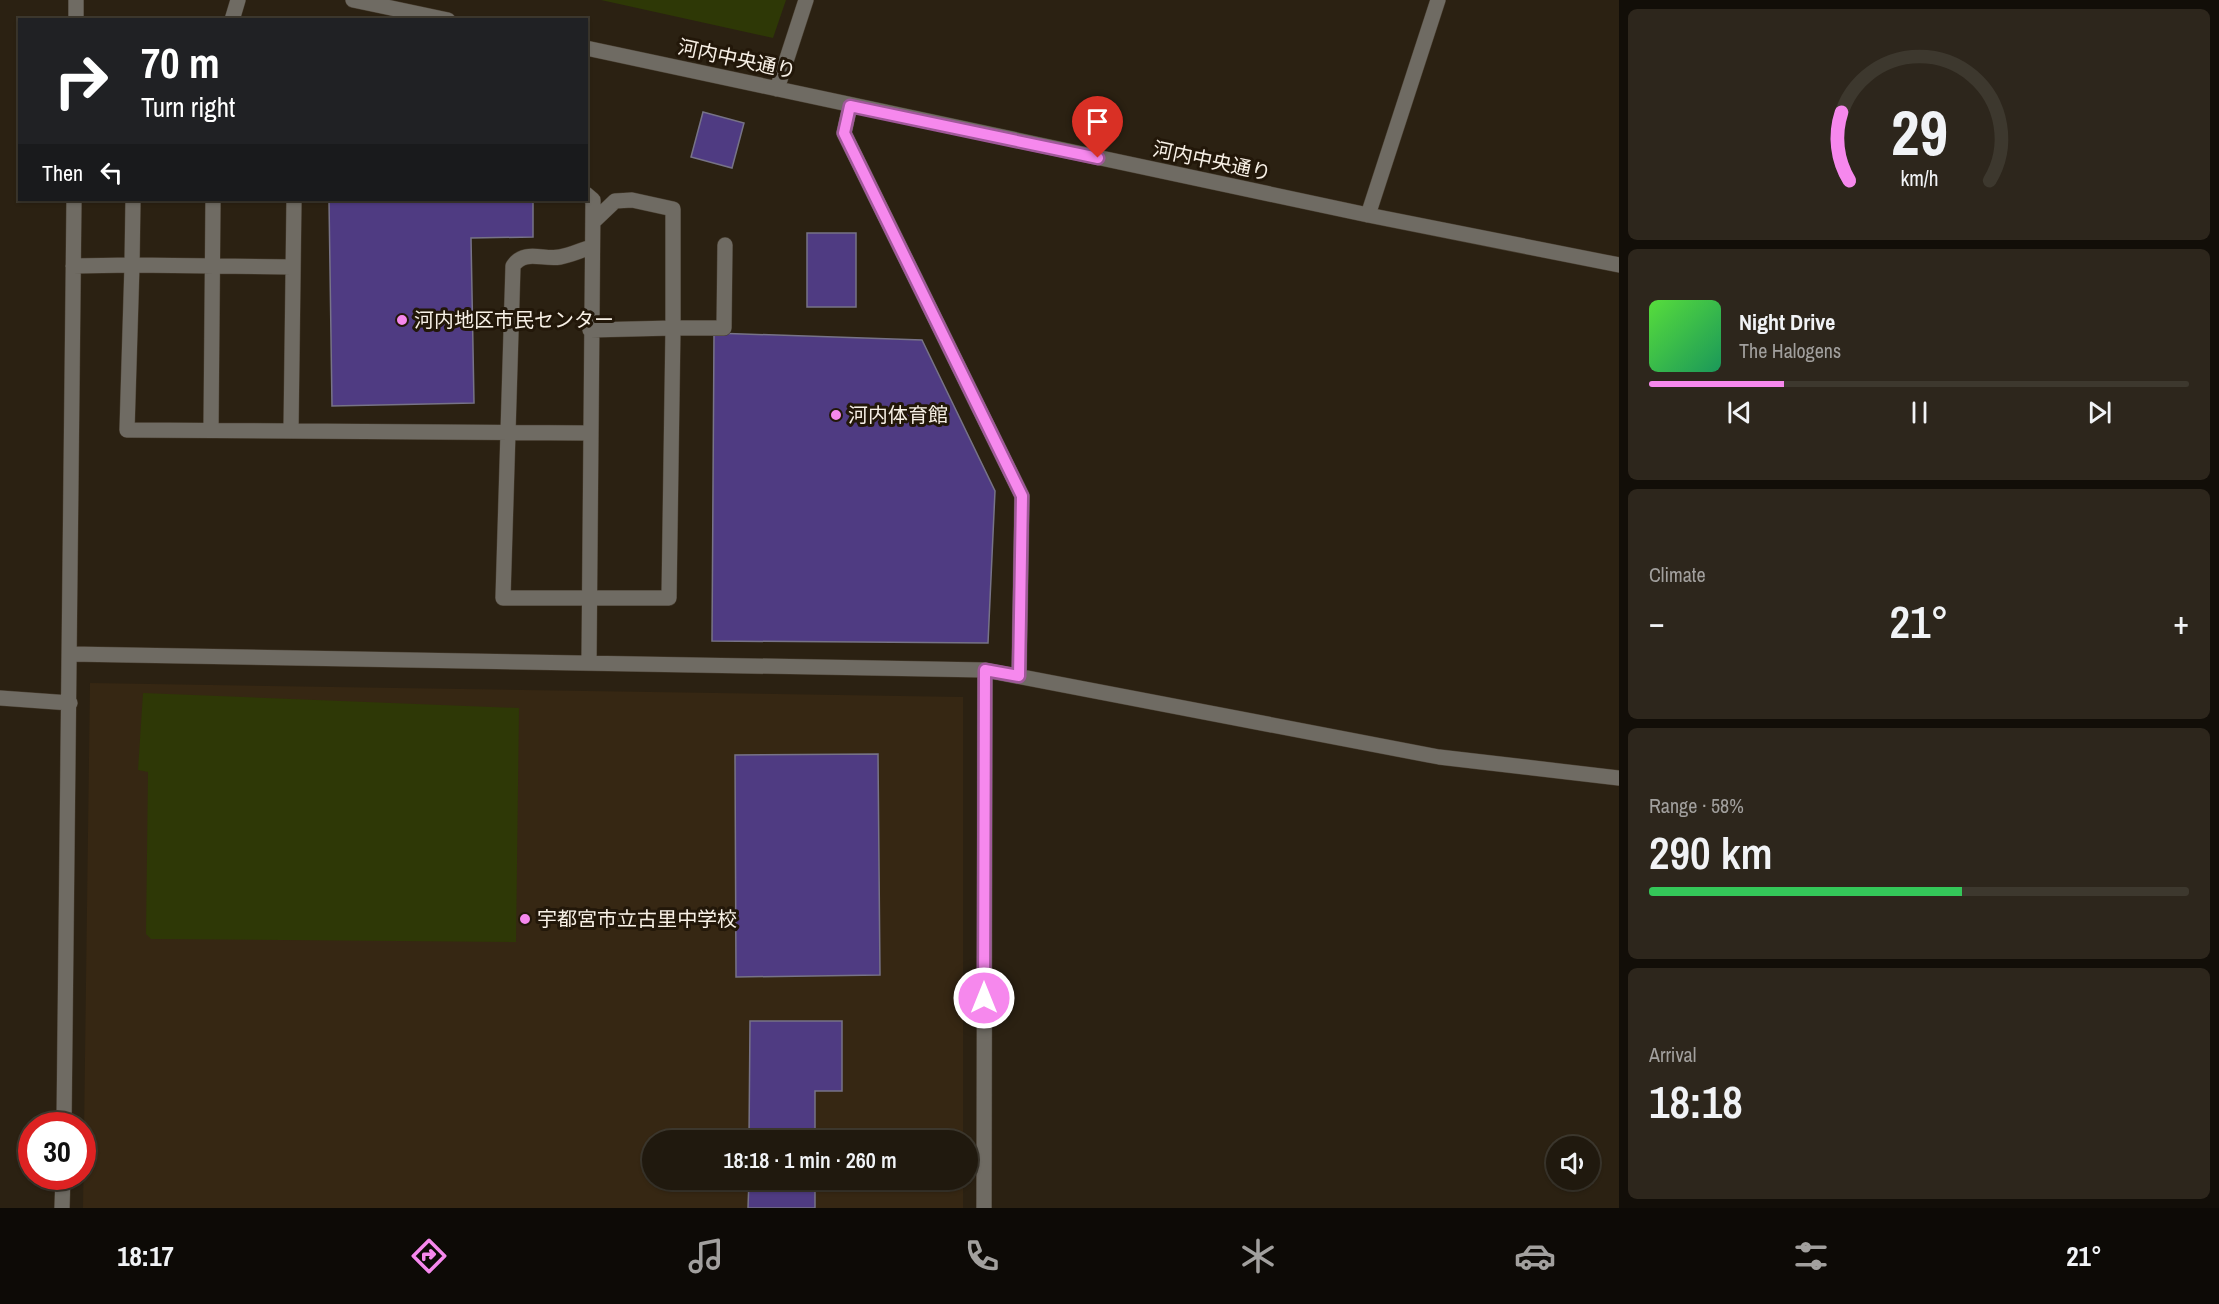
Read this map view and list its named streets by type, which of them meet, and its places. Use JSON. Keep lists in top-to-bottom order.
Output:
{
  "streets": {
    "street": ["河内中央通り"]
  },
  "places": ["河内地区市民センター", "河内体育館", "宇都宮市立古里中学校"],
  "page": {
    "turn": ["70 m", "Turn right"],
    "then": "Then",
    "song": ["Night Drive", "The Halogens"],
    "tile": [
      "Climate",
      ["Range · 58%", "290 km"],
      ["Arrival", "18:18"]
    ],
    "heat": ["−", "21°", "+"],
    "limit": "30",
    "trip": "18:18 · 1 min · 260 m",
    "tabs": ["18:17", "21°"],
    "gauge": ["29", "km/h"]
  }
}
